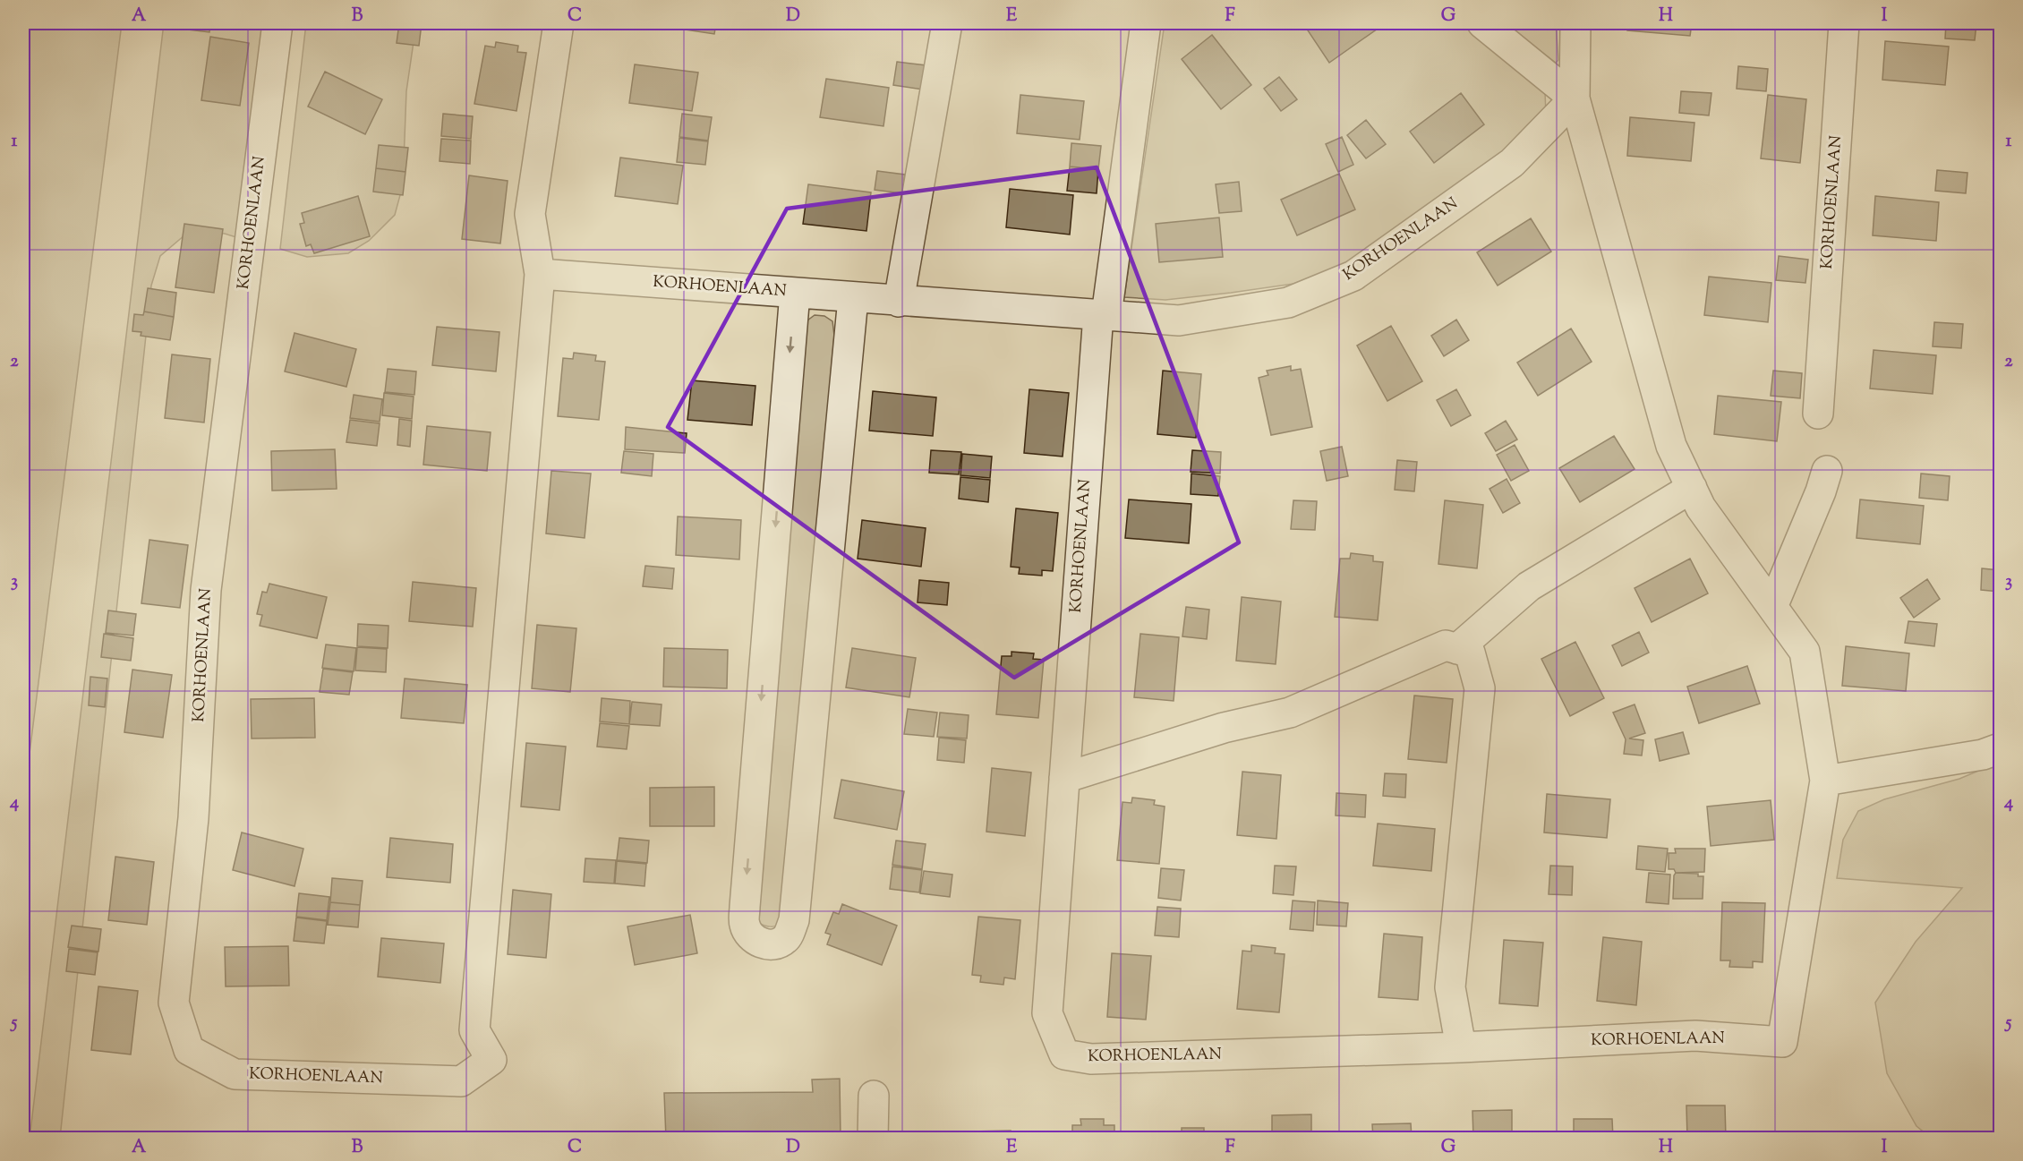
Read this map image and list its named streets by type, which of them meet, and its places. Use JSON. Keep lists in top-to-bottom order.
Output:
{
  "streets": {
    "lane": ["KORHOENLAAN"]
  },
  "grid": {
    "columns": [
      "A",
      "B",
      "C",
      "D",
      "E",
      "F",
      "G",
      "H",
      "I"
    ],
    "rows": [
      "1",
      "2",
      "3",
      "4",
      "5"
    ]
  }
}
